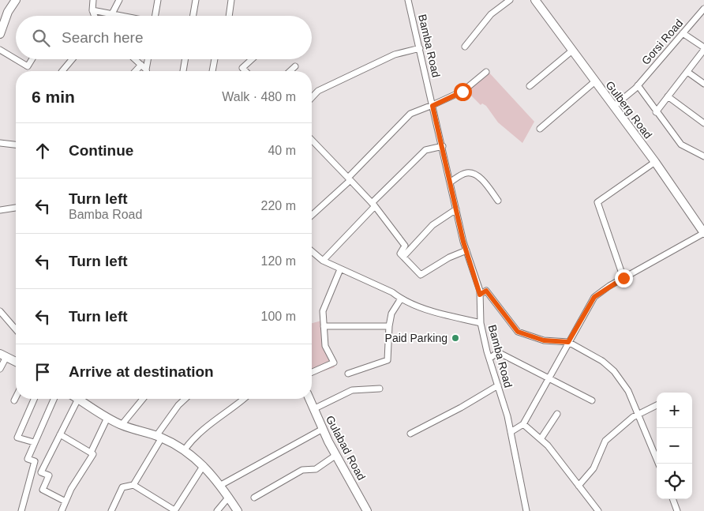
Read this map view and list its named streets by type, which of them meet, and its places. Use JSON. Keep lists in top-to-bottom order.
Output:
{
  "streets": {
    "street": [
      "Gorsi Road",
      "Bamba Road",
      "Gulberg Road",
      "Gulabad Road"
    ]
  },
  "crossings": [
    ["Gorsi Road", "Gulberg Road"]
  ],
  "places": ["Paid Parking"],
  "page": {
    "search": "Search here",
    "heading": ["6 min", "Walk · 480 m"],
    "list": [
      ["Continue", "40 m"],
      ["Turn left", "Bamba Road", "220 m"],
      ["Turn left", "120 m"],
      ["Turn left", "100 m"],
      "Arrive at destination"
    ],
    "map_buttons": ["+", "−"]
  }
}
